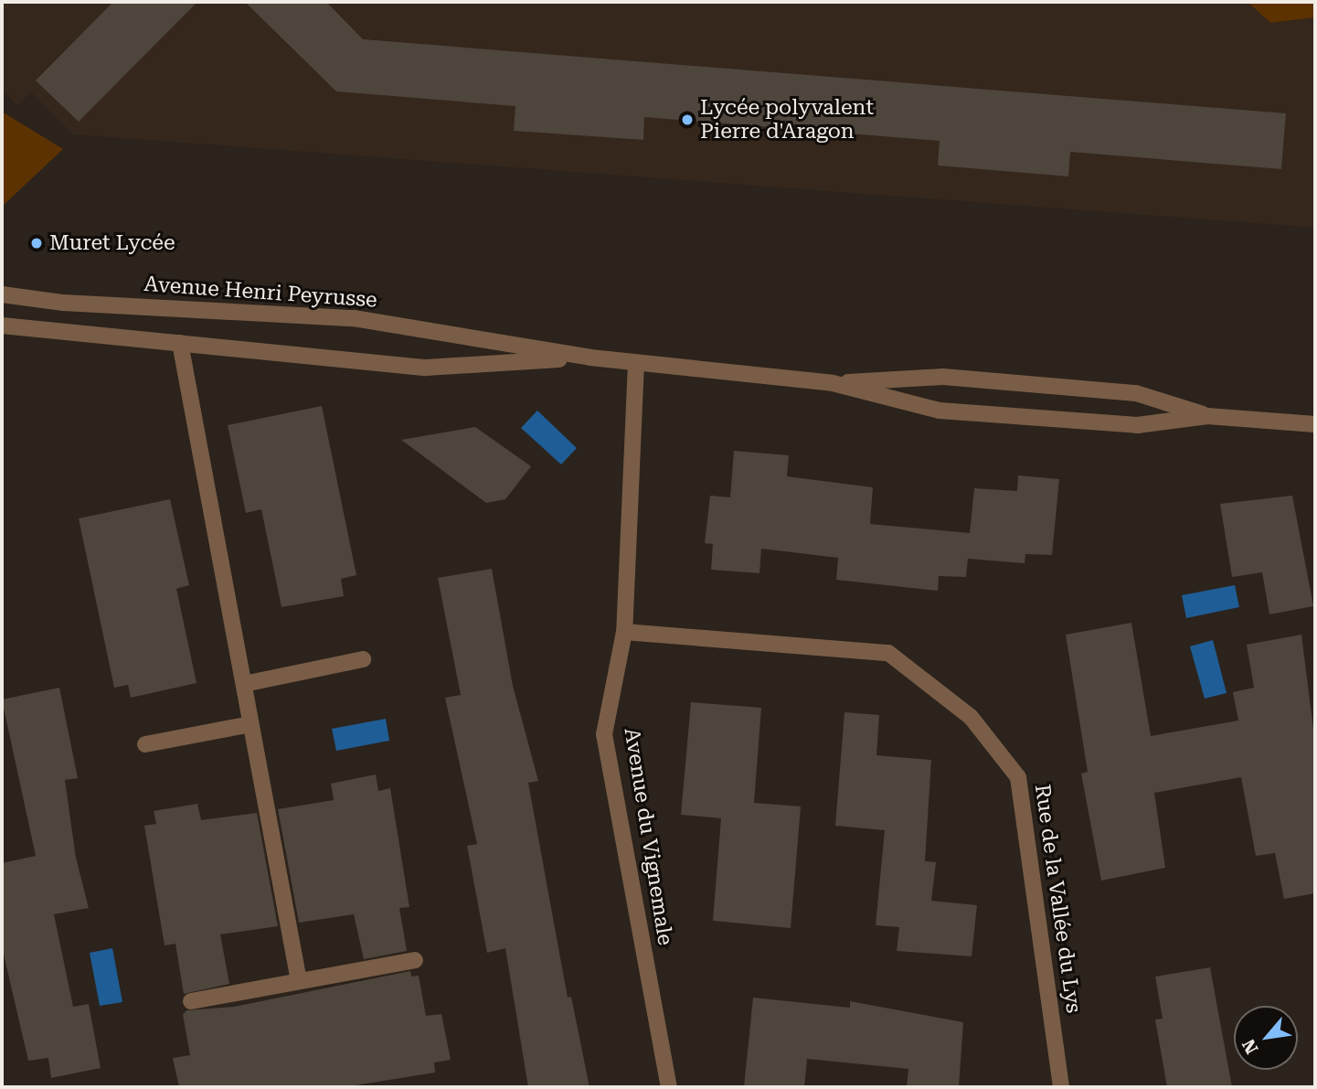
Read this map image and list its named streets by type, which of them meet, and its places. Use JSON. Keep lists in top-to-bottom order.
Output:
{
  "streets": {
    "street": ["Avenue Henri Peyrusse", "Avenue du Vignemale", "Rue de la Vallée du Lys"]
  },
  "crossings": [
    ["Avenue Henri Peyrusse", "Avenue du Vignemale"],
    ["Avenue du Vignemale", "Rue de la Vallée du Lys"]
  ],
  "places": ["Lycée polyvalent Pierre d'Aragon", "Muret Lycée"],
  "north": "bottom left"
}
